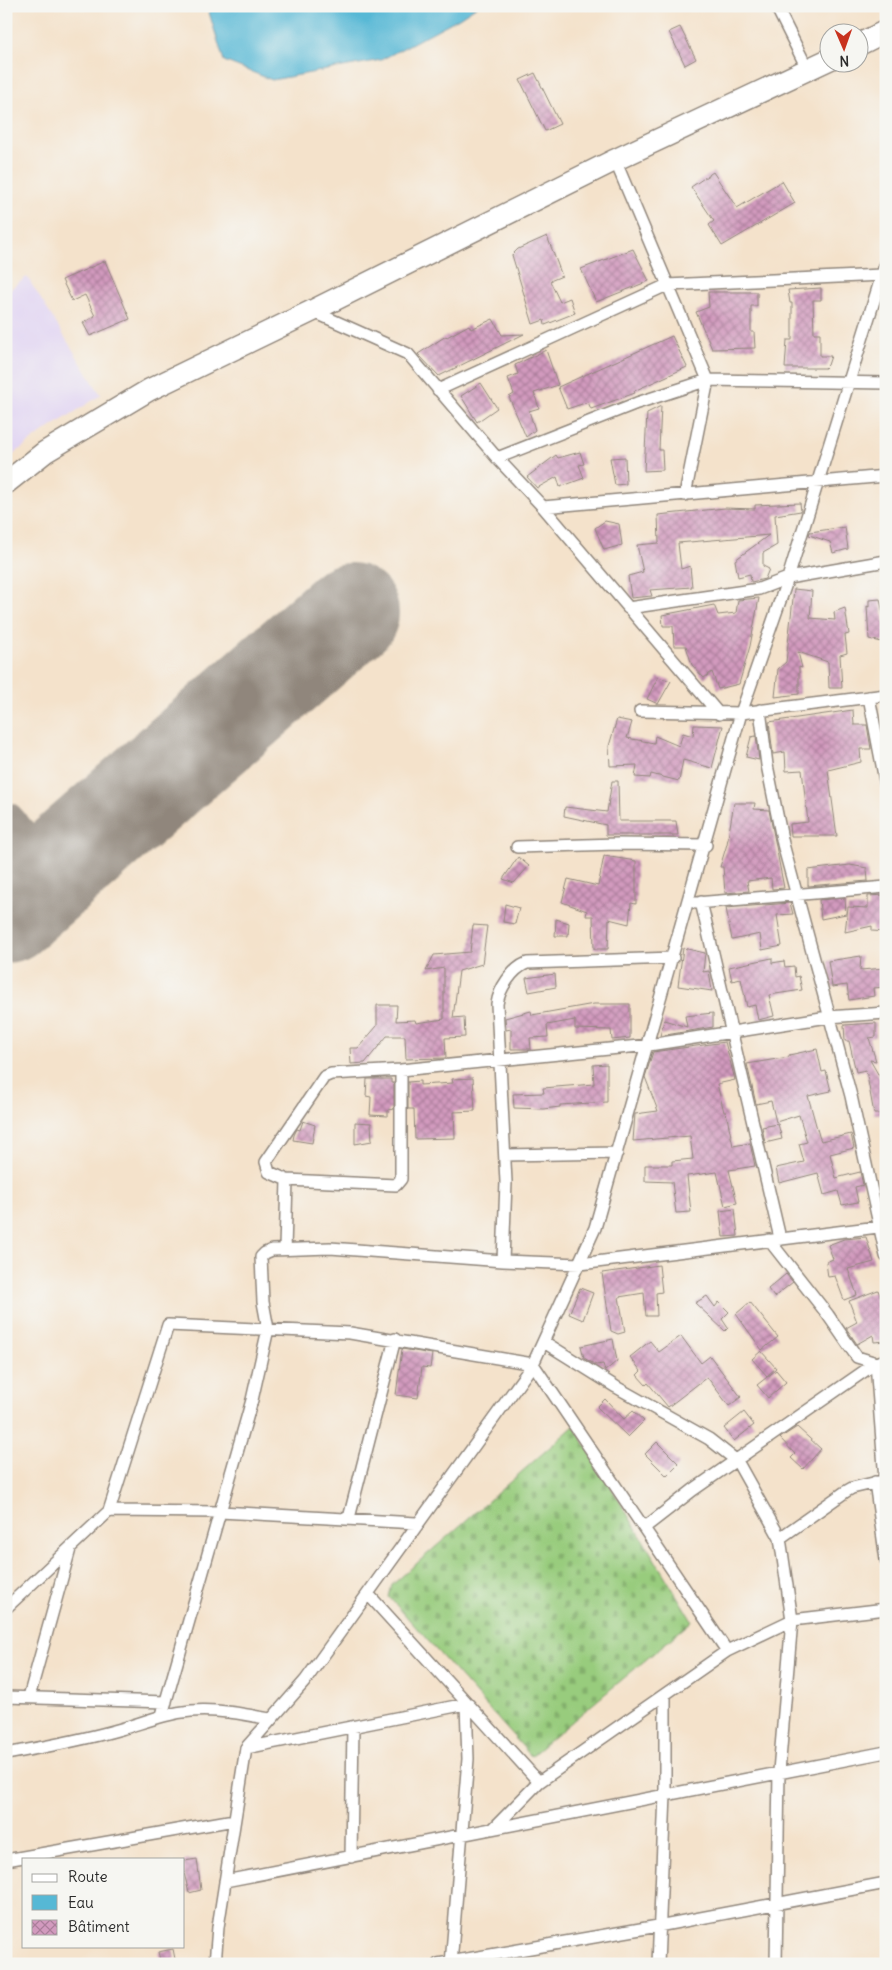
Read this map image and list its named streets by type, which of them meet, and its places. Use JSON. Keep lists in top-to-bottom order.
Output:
{
  "legend": ["Route", "Eau", "Bâtiment"],
  "north": "bottom"
}
